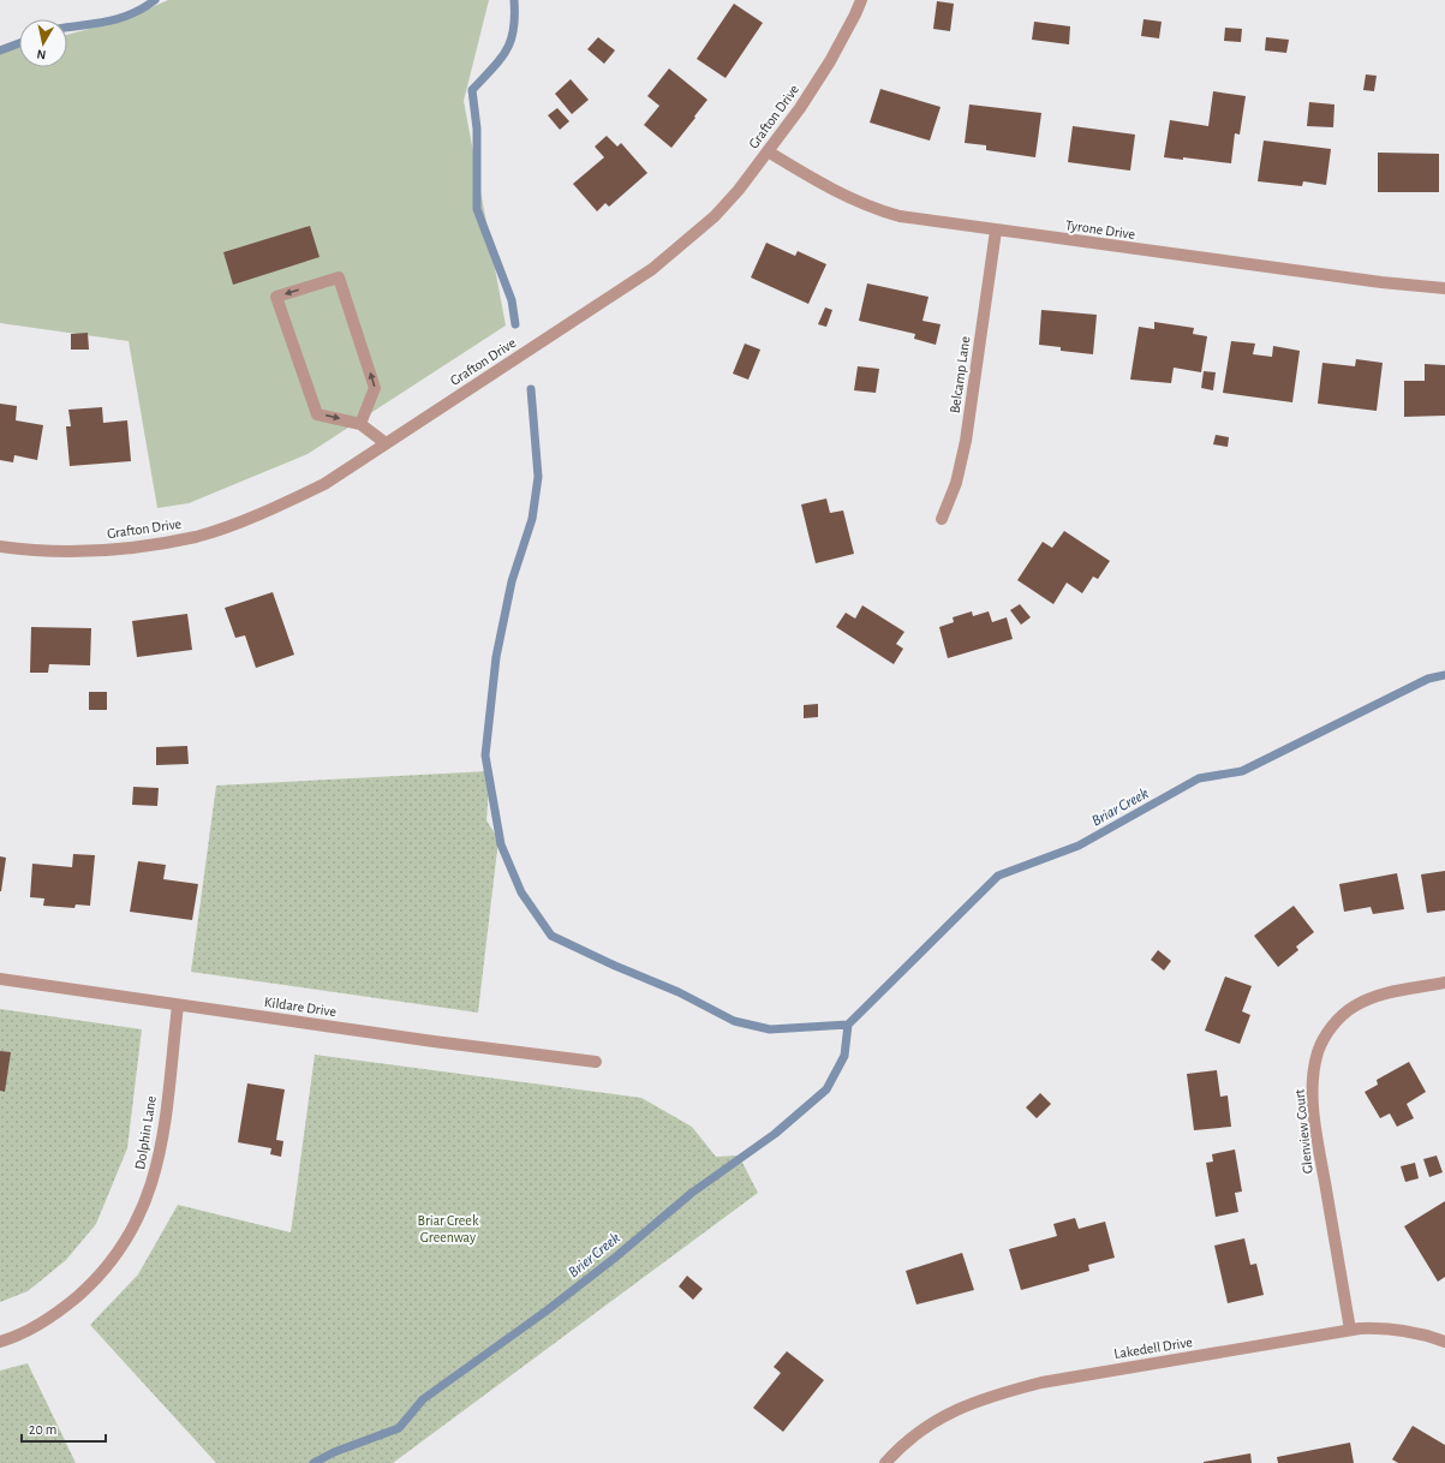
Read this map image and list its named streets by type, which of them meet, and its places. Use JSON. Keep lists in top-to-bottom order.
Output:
{
  "streets": {
    "street": [
      "Grafton Drive",
      "Tyrone Drive",
      "Belcamp Lane",
      "Kildare Drive",
      "Glenview Court",
      "Dolphin Lane",
      "Lakedell Drive"
    ]
  },
  "crossings": [
    ["Grafton Drive", "Tyrone Drive"],
    ["Tyrone Drive", "Belcamp Lane"],
    ["Kildare Drive", "Dolphin Lane"],
    ["Glenview Court", "Lakedell Drive"]
  ],
  "water": ["Briar Creek", "Brier Creek"],
  "parks": ["Briar Creek Greenway"],
  "scale_bar": "20 m",
  "north": "bottom"
}
